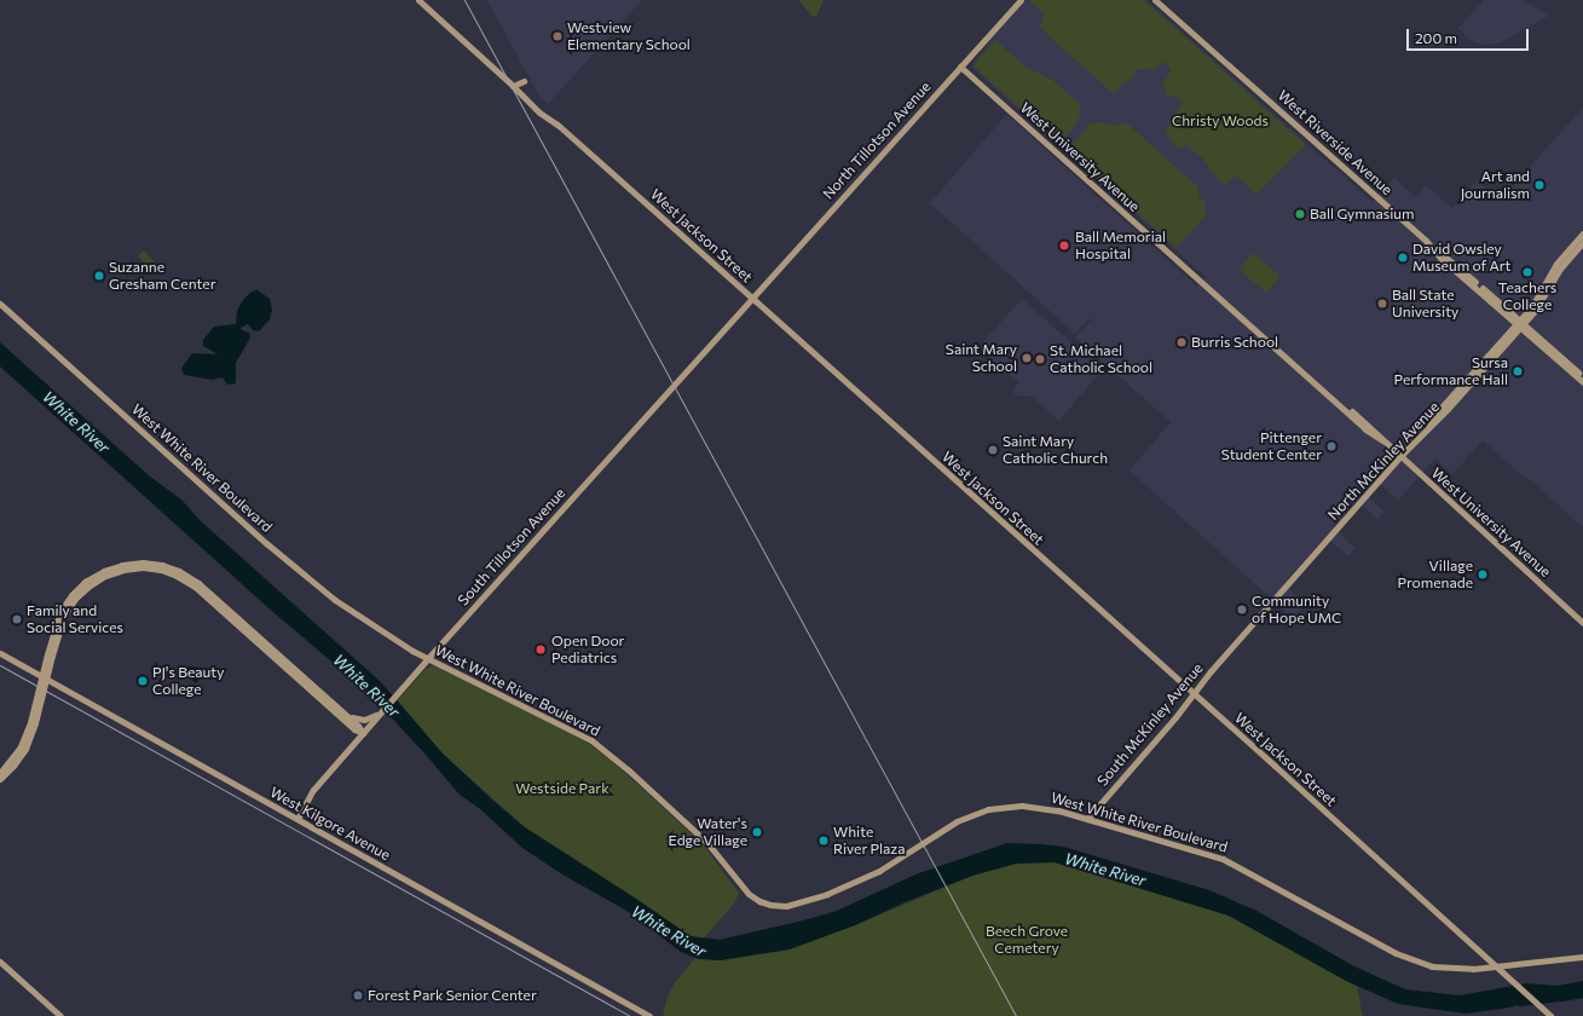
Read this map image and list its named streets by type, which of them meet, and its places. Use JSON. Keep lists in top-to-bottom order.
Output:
{
  "streets": {
    "main road": [
      "North Tillotson Avenue",
      "West Riverside Avenue",
      "West University Avenue",
      "West Jackson Street",
      "North McKinley Avenue",
      "West White River Boulevard",
      "South Tillotson Avenue",
      "South McKinley Avenue",
      "West Kilgore Avenue"
    ]
  },
  "crossings": [
    ["North Tillotson Avenue", "West University Avenue"],
    ["North Tillotson Avenue", "West Jackson Street"],
    ["North Tillotson Avenue", "South Tillotson Avenue"],
    ["West Riverside Avenue", "North McKinley Avenue"],
    ["West University Avenue", "North McKinley Avenue"],
    ["West Jackson Street", "West White River Boulevard"],
    ["West Jackson Street", "South Tillotson Avenue"],
    ["West Jackson Street", "South McKinley Avenue"],
    ["North McKinley Avenue", "South McKinley Avenue"],
    ["West White River Boulevard", "South Tillotson Avenue"],
    ["West White River Boulevard", "South McKinley Avenue"]
  ],
  "water": ["White River"],
  "parks": ["Christy Woods", "Westside Park", "Beech Grove Cemetery"],
  "places": [
    "Westview Elementary School",
    "Art and Journalism",
    "Ball Gymnasium",
    "Ball Memorial Hospital",
    "David Owsley Museum of Art",
    "Teachers College",
    "Suzanne Gresham Center",
    "Ball State University",
    "Burris School",
    "Saint Mary School",
    "St. Michael Catholic School",
    "Sursa Performance Hall",
    "Pittenger Student Center",
    "Saint Mary Catholic Church",
    "Village Promenade",
    "Community of Hope UMC",
    "Family and Social Services",
    "Open Door Pediatrics",
    "PJ's Beauty College",
    "Water's Edge Village",
    "White River Plaza",
    "Forest Park Senior Center"
  ],
  "scale_bar": "200 m"
}
